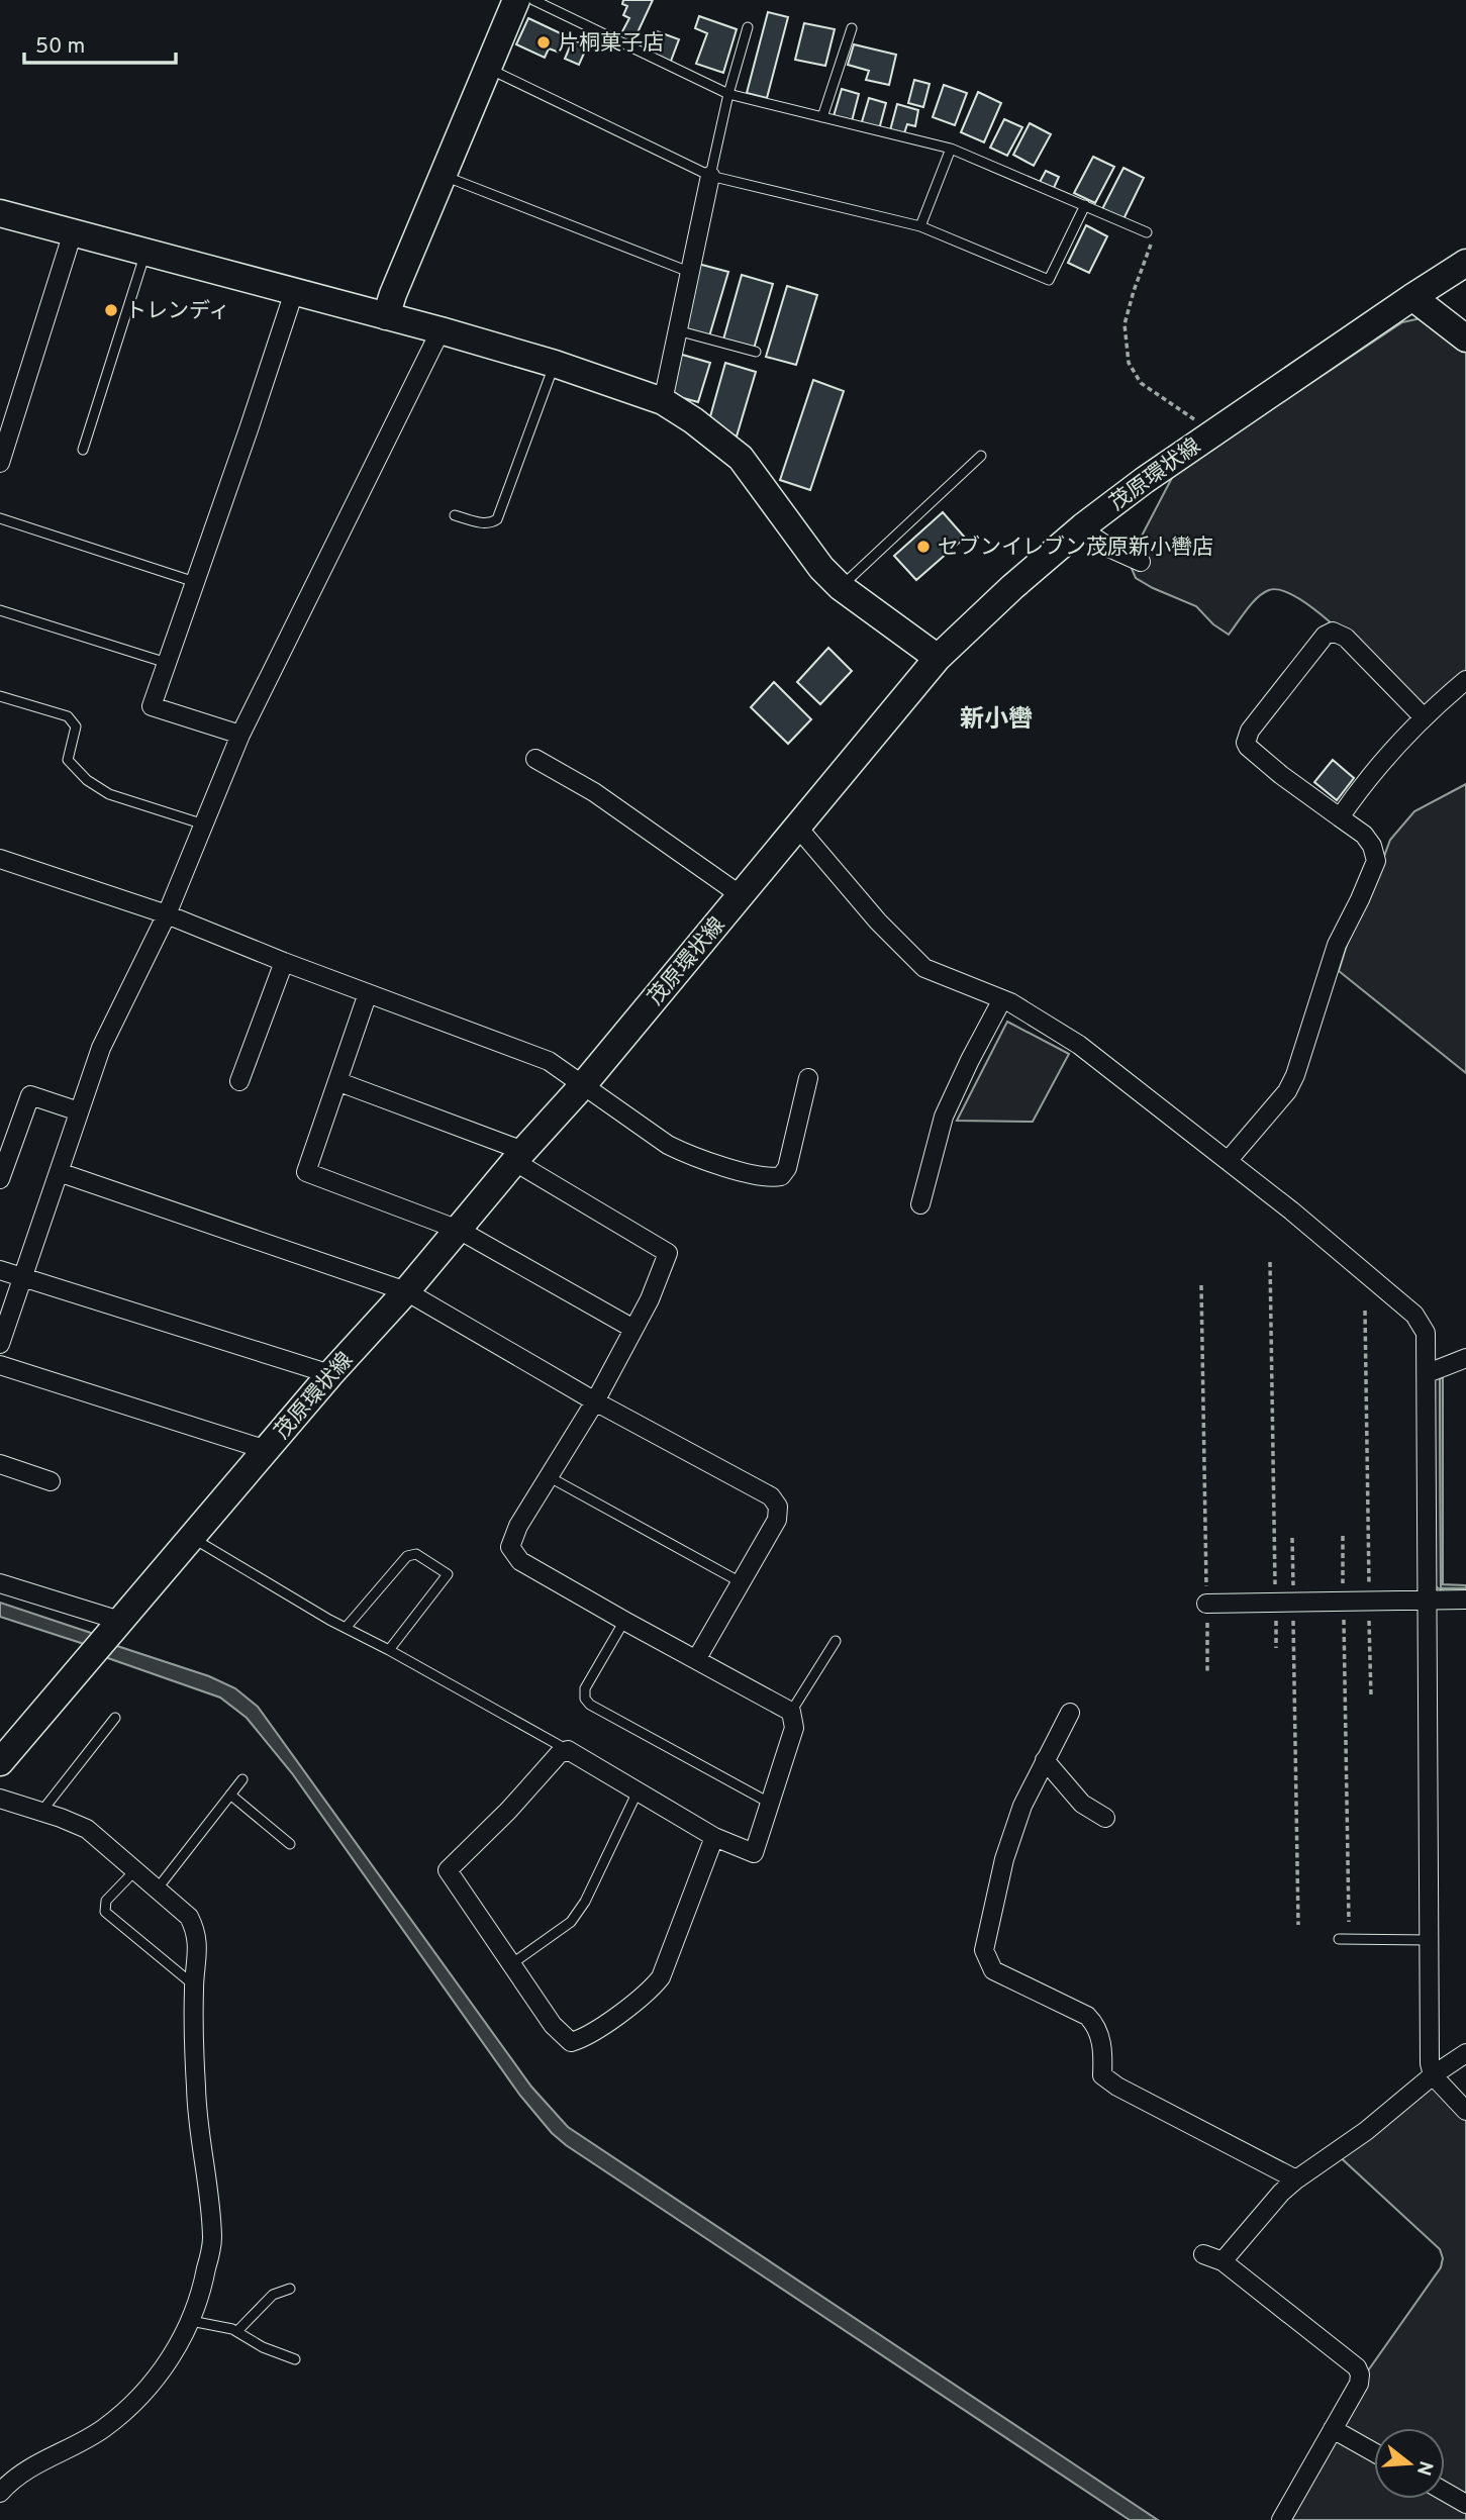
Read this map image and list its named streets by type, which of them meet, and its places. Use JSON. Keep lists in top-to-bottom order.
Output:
{
  "streets": {
    "main road": ["茂原環状線"]
  },
  "districts": ["新小轡"],
  "places": ["片桐菓子店", "トレンディ", "セブンイレブン茂原新小轡店"],
  "scale_bar": "50 m",
  "north": "right"
}
